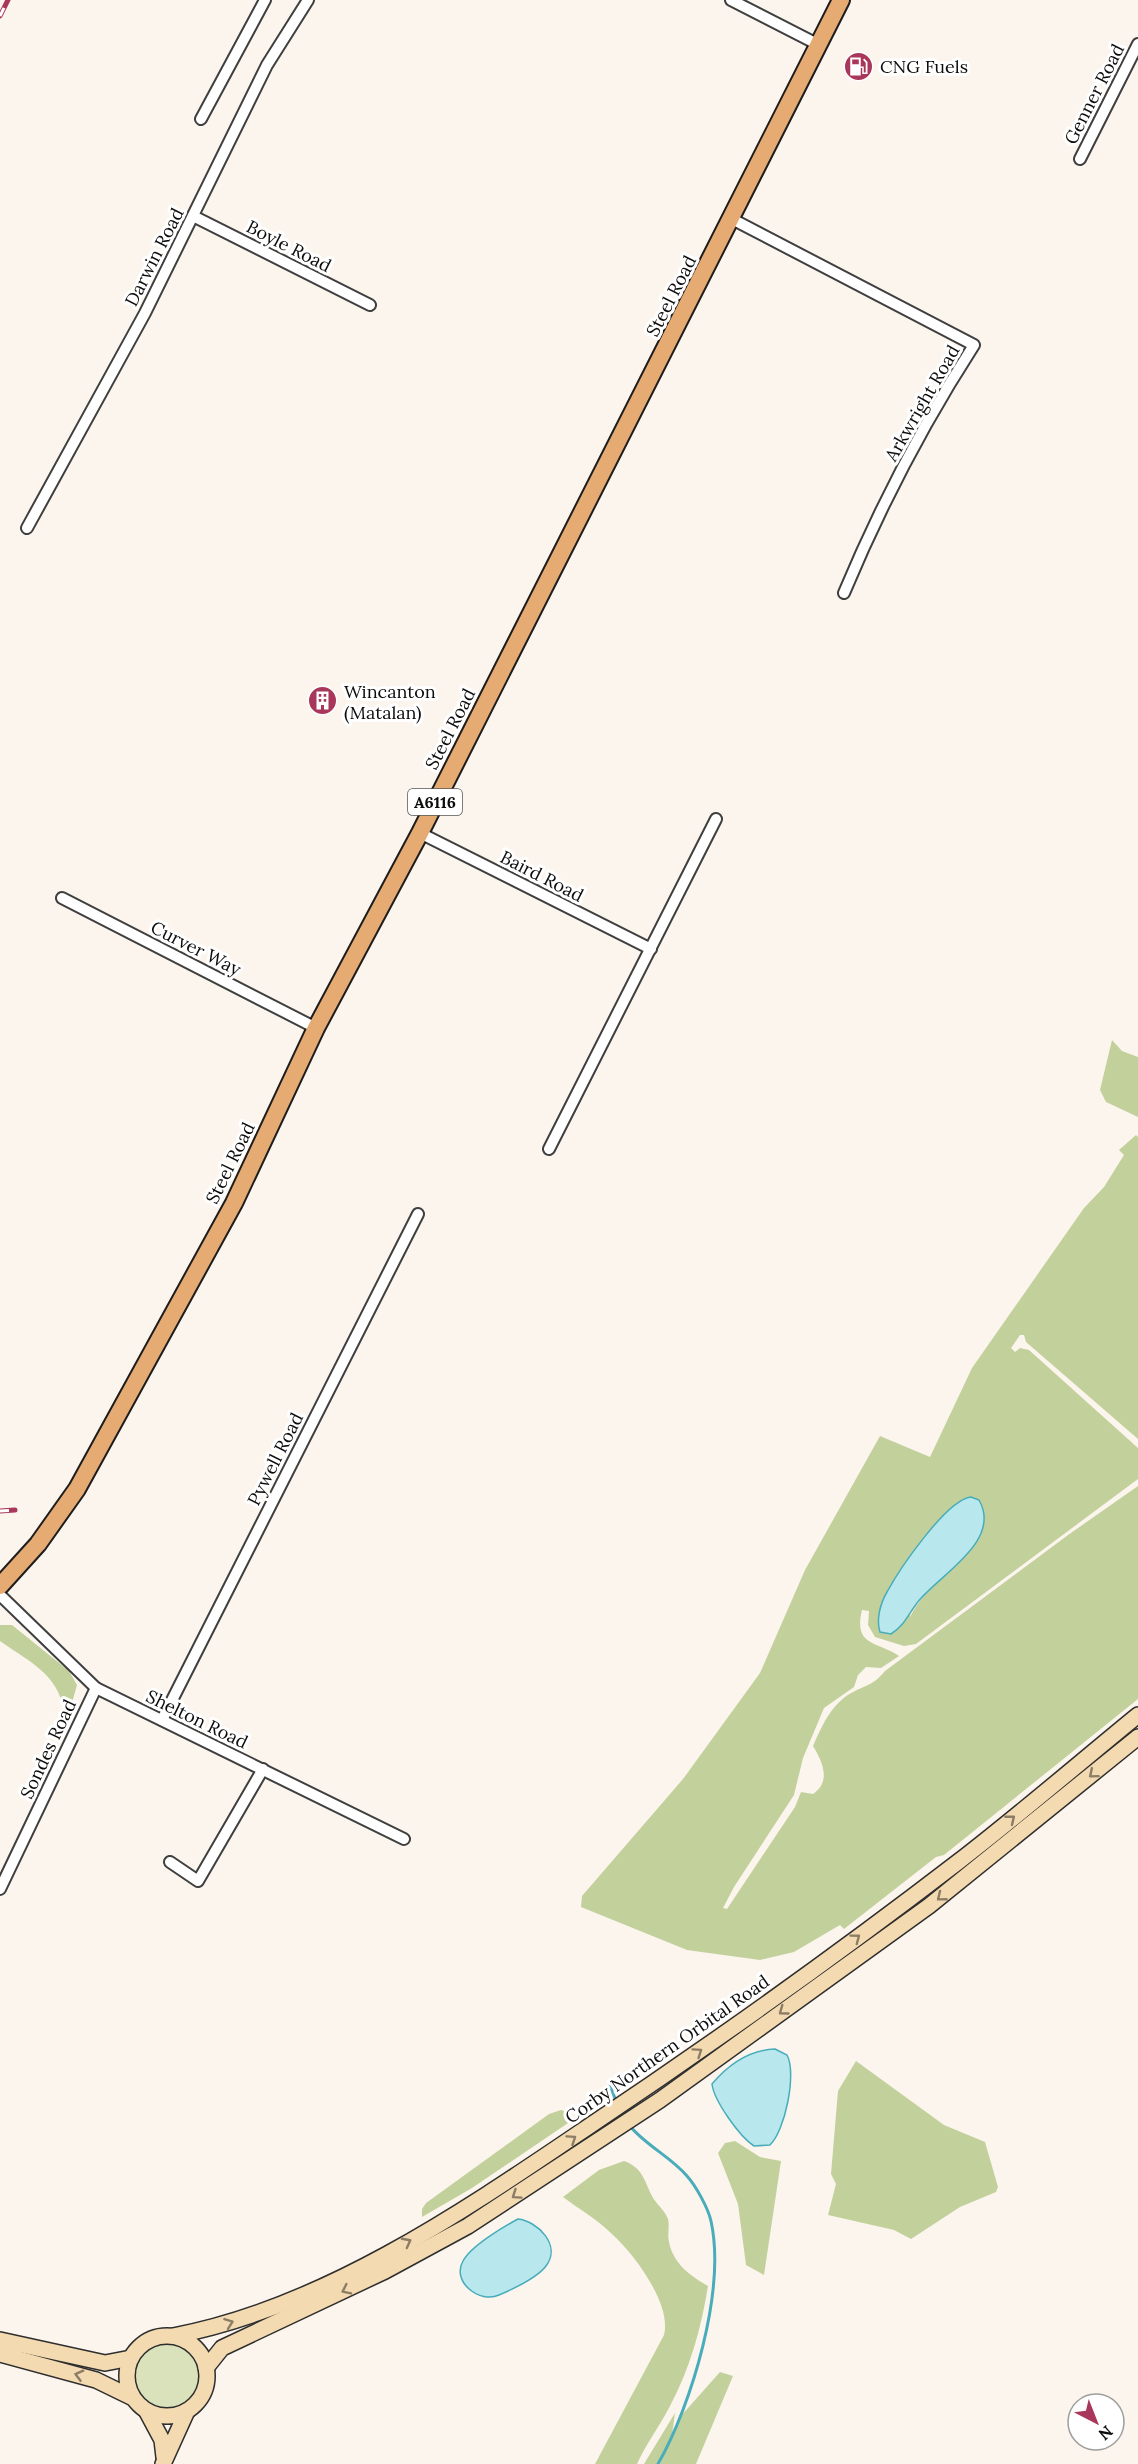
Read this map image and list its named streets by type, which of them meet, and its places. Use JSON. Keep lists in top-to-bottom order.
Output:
{
  "streets": {
    "main road": ["Steel Road", "A6116"],
    "street": [
      "Genner Road",
      "Boyle Road",
      "Darwin Road",
      "Arkwright Road",
      "Baird Road",
      "Curver Way",
      "Pywell Road",
      "Shelton Road",
      "Sondes Road",
      "Corby Northern Orbital Road"
    ]
  },
  "crossings": [
    ["Boyle Road", "Darwin Road"],
    ["Steel Road", "Arkwright Road"],
    ["Steel Road", "Baird Road"],
    ["Steel Road", "Curver Way"],
    ["Pywell Road", "Shelton Road"],
    ["Shelton Road", "Sondes Road"]
  ],
  "places": {
    "fuel station": ["CNG Fuels"],
    "building": ["Wincanton (Matalan)"]
  },
  "north": "bottom right"
}
